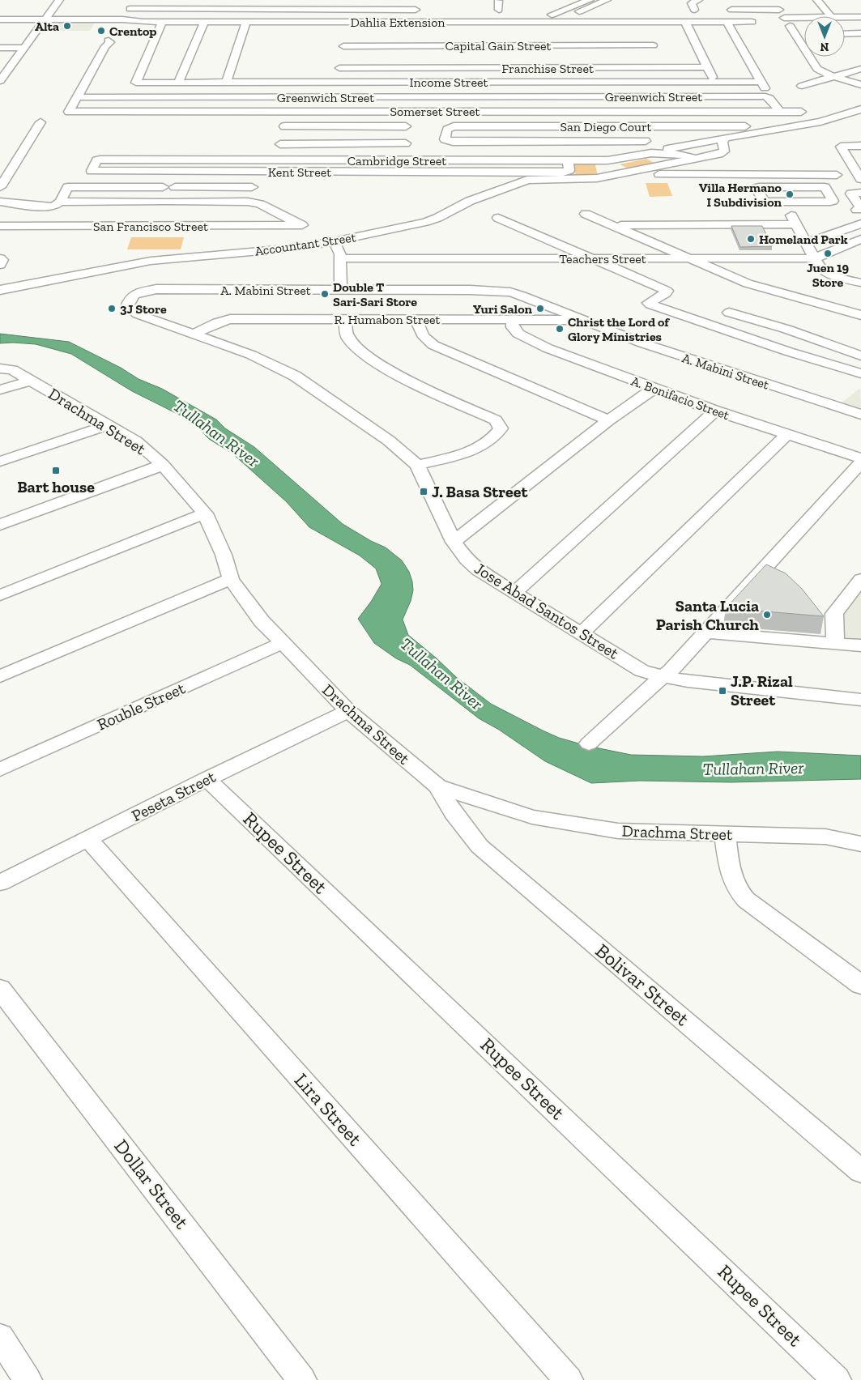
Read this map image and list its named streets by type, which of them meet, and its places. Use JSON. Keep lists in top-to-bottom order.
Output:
{
  "streets": {
    "street": [
      "Dahlia Extension",
      "Capital Gain Street",
      "Franchise Street",
      "Income Street",
      "Greenwich Street",
      "Somerset Street",
      "San Diego Court",
      "Cambridge Street",
      "Kent Street",
      "San Francisco Street",
      "Accountant Street",
      "Teachers Street",
      "A. Mabini Street",
      "R. Humabon Street",
      "A. Bonifacio Street",
      "Drachma Street",
      "Jose Abad Santos Street",
      "Rouble Street",
      "Peseta Street",
      "Rupee Street",
      "Bolivar Street",
      "Lira Street",
      "Dollar Street"
    ]
  },
  "crossings": [
    ["Dahlia Extension", "Income Street"],
    ["Capital Gain Street", "Franchise Street"],
    ["Income Street", "Greenwich Street"],
    ["Greenwich Street", "Somerset Street"],
    ["Cambridge Street", "Kent Street"],
    ["A. Mabini Street", "R. Humabon Street"],
    ["A. Mabini Street", "Jose Abad Santos Street"],
    ["R. Humabon Street", "A. Bonifacio Street"],
    ["R. Humabon Street", "Jose Abad Santos Street"],
    ["Drachma Street", "Rouble Street"],
    ["Drachma Street", "Peseta Street"],
    ["Drachma Street", "Bolivar Street"],
    ["Peseta Street", "Rupee Street"],
    ["Peseta Street", "Lira Street"]
  ],
  "water": ["Tullahan River"],
  "places": {
    "other": [
      "Alta",
      "Crentop",
      "Villa Hermano I Subdivision",
      "Homeland Park",
      "Juen 19 Store",
      "Double T Sari-Sari Store",
      "3J Store",
      "Yuri Salon",
      "Christ the Lord of Glory Ministries",
      "Santa Lucia Parish Church"
    ],
    "transit": ["Bart house", "J. Basa Street", "J.P. Rizal Street"]
  },
  "north": "bottom"
}
